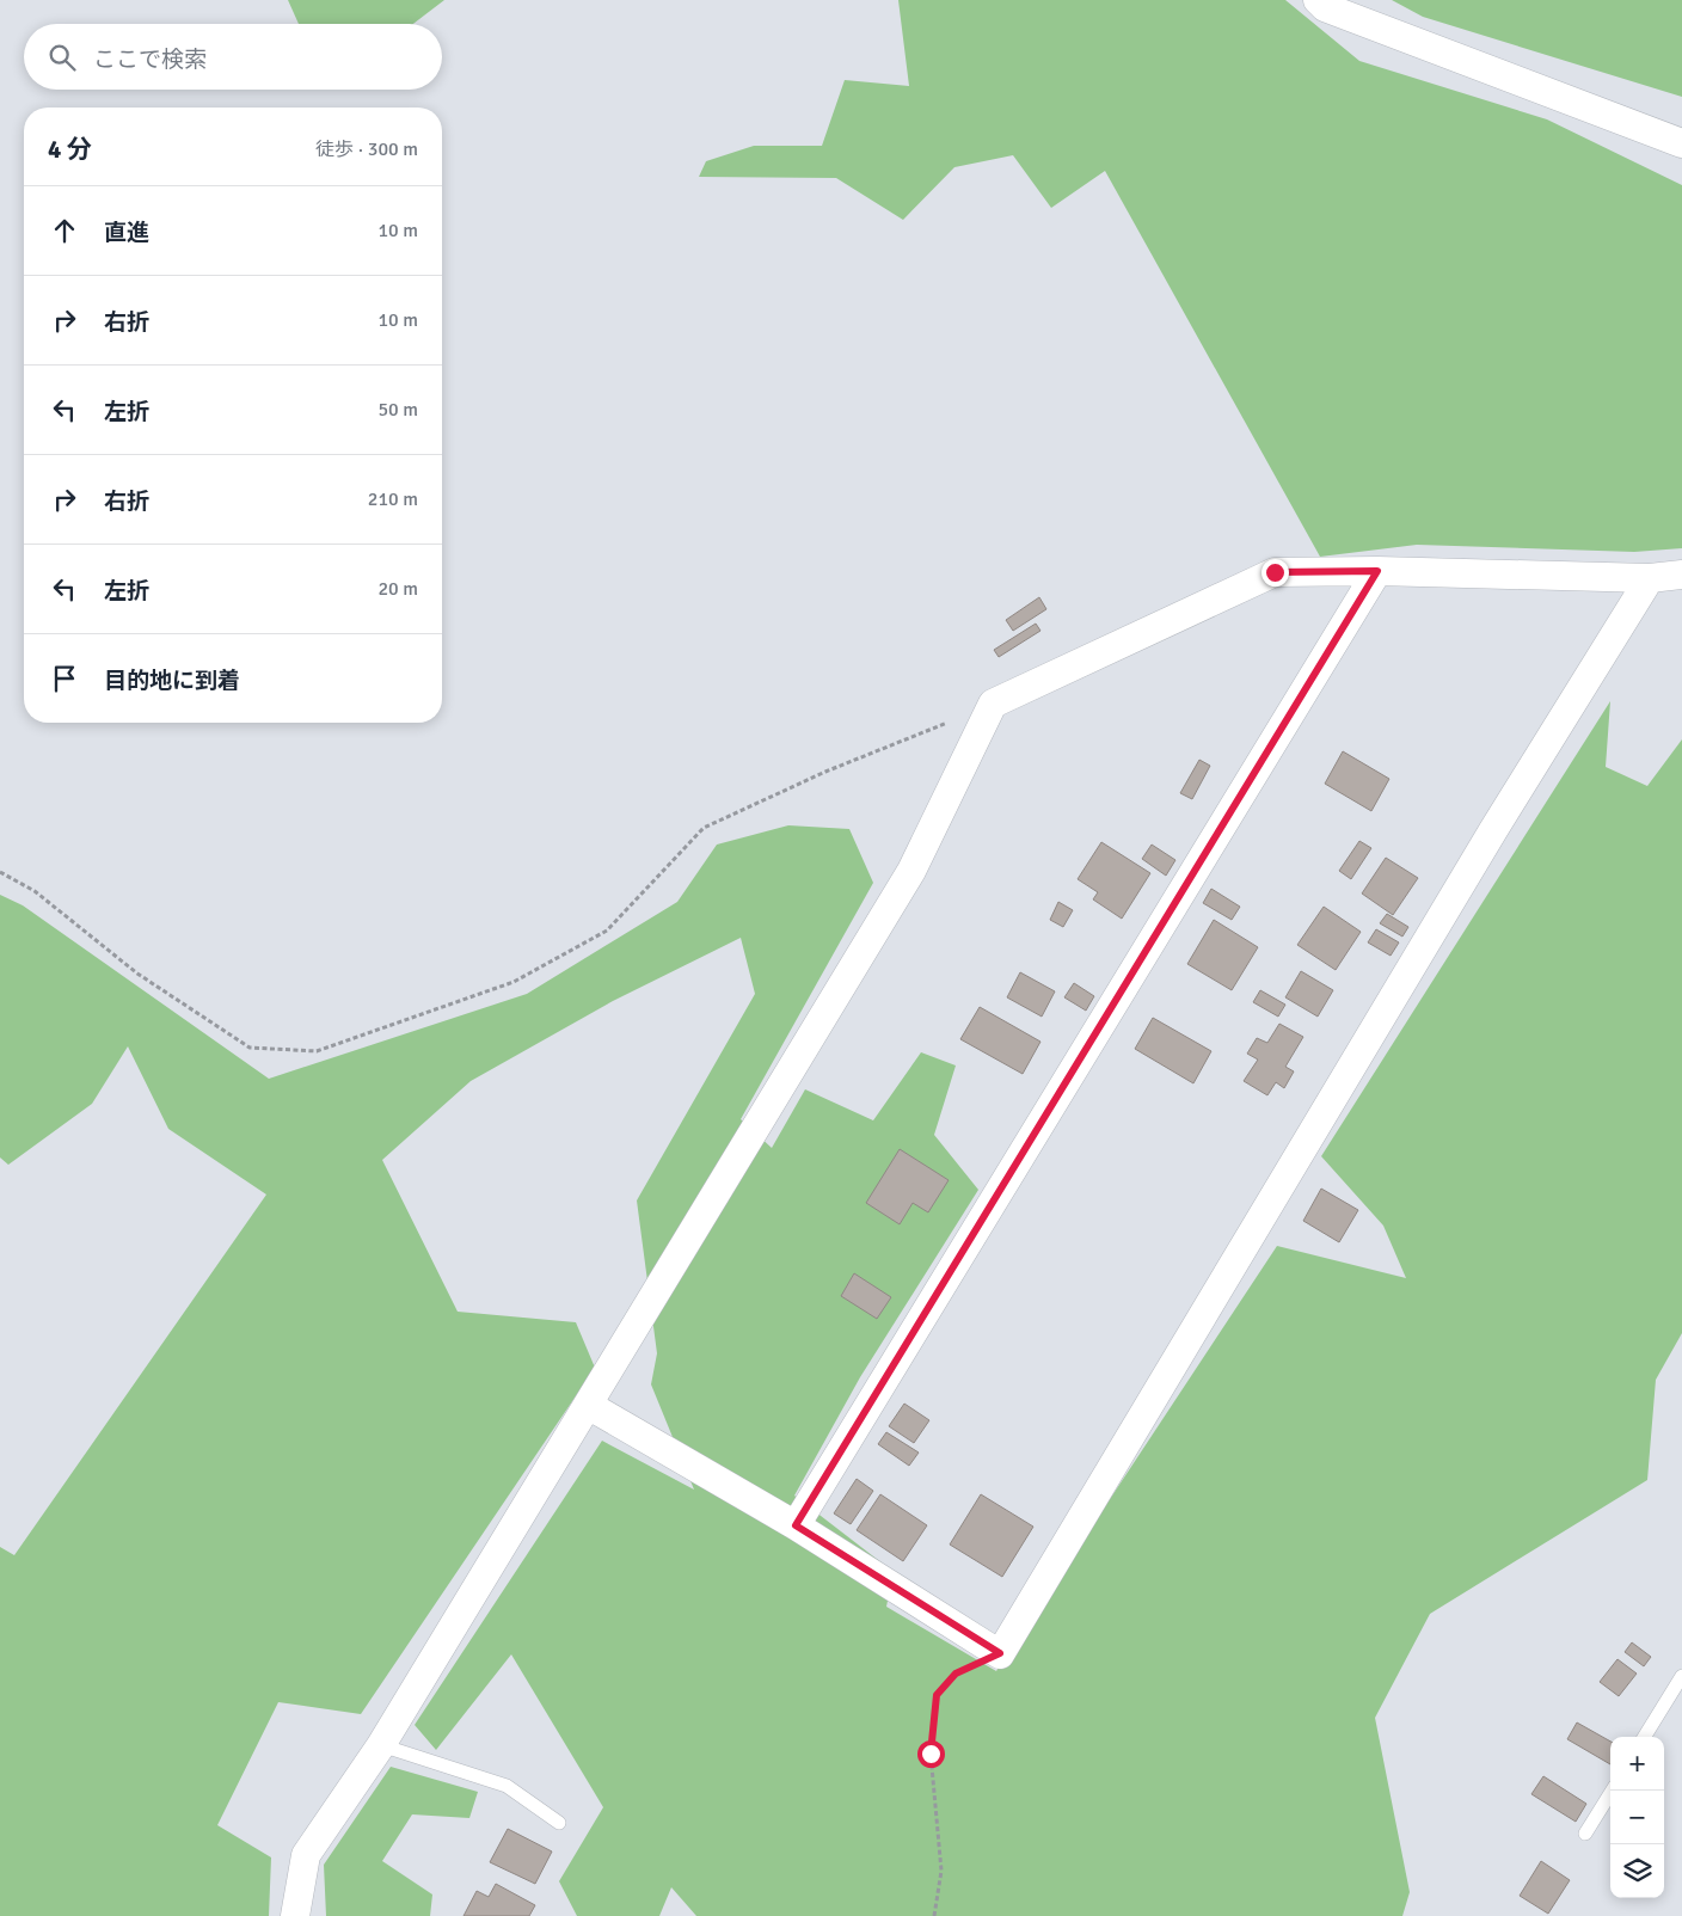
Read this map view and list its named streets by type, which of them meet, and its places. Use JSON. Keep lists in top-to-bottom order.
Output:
{
  "page": {
    "search": "ここで検索",
    "heading": ["4 分", "徒歩 · 300 m"],
    "list": [
      ["直進", "10 m"],
      ["右折", "10 m"],
      ["左折", "50 m"],
      ["右折", "210 m"],
      ["左折", "20 m"],
      "目的地に到着"
    ],
    "map_buttons": ["+", "−"]
  }
}
